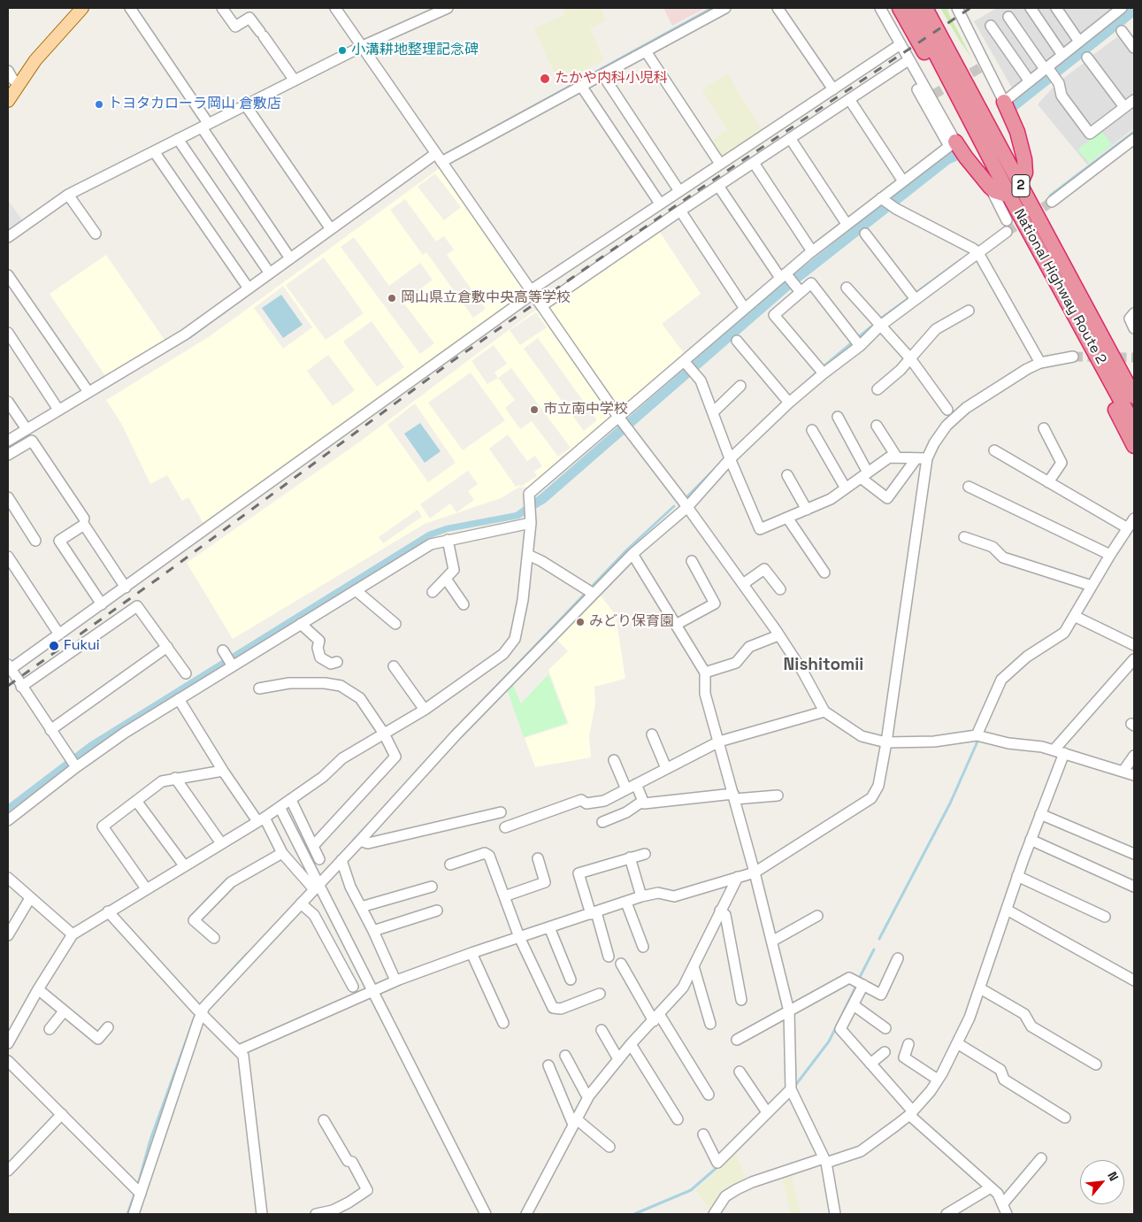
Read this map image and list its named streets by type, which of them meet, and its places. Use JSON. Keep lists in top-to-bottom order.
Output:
{
  "streets": {
    "highway": ["2", "National Highway Route 2"]
  },
  "districts": ["Nishitomii"],
  "places": [
    "小溝耕地整理記念碑",
    "たかや内科小児科",
    "トヨタカローラ岡山 倉敷店",
    "岡山県立倉敷中央高等学校",
    "市立南中学校",
    "みどり保育園",
    "Fukui"
  ],
  "north": "top right"
}
